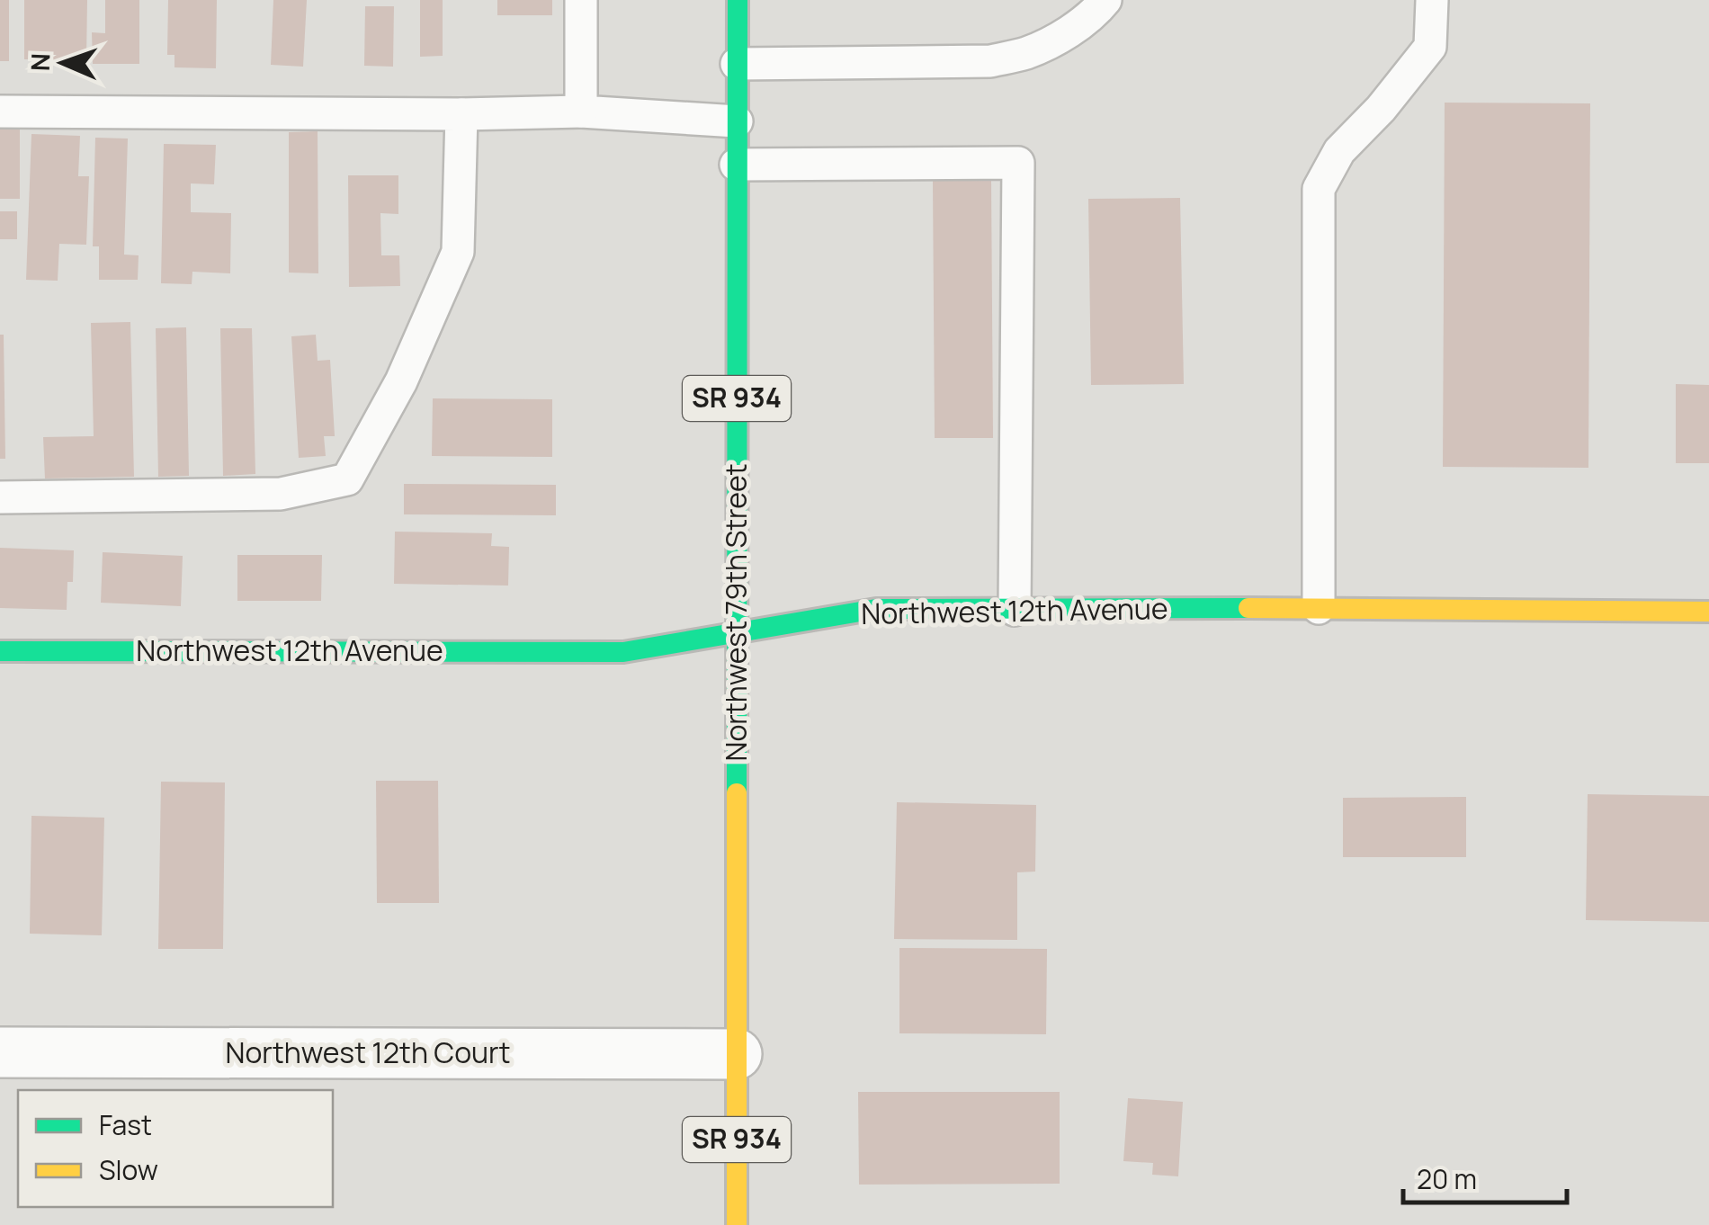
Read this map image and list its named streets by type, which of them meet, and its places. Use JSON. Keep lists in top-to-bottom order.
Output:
{
  "streets": {
    "main road": ["SR 934", "Northwest 12th Avenue", "Northwest 79th Street"],
    "street": ["Northwest 12th Court"]
  },
  "crossings": [
    ["Northwest 12th Avenue", "Northwest 79th Street"],
    ["Northwest 79th Street", "Northwest 12th Court"]
  ],
  "legend": ["Fast", "Slow"],
  "scale_bar": "20 m",
  "north": "left"
}
